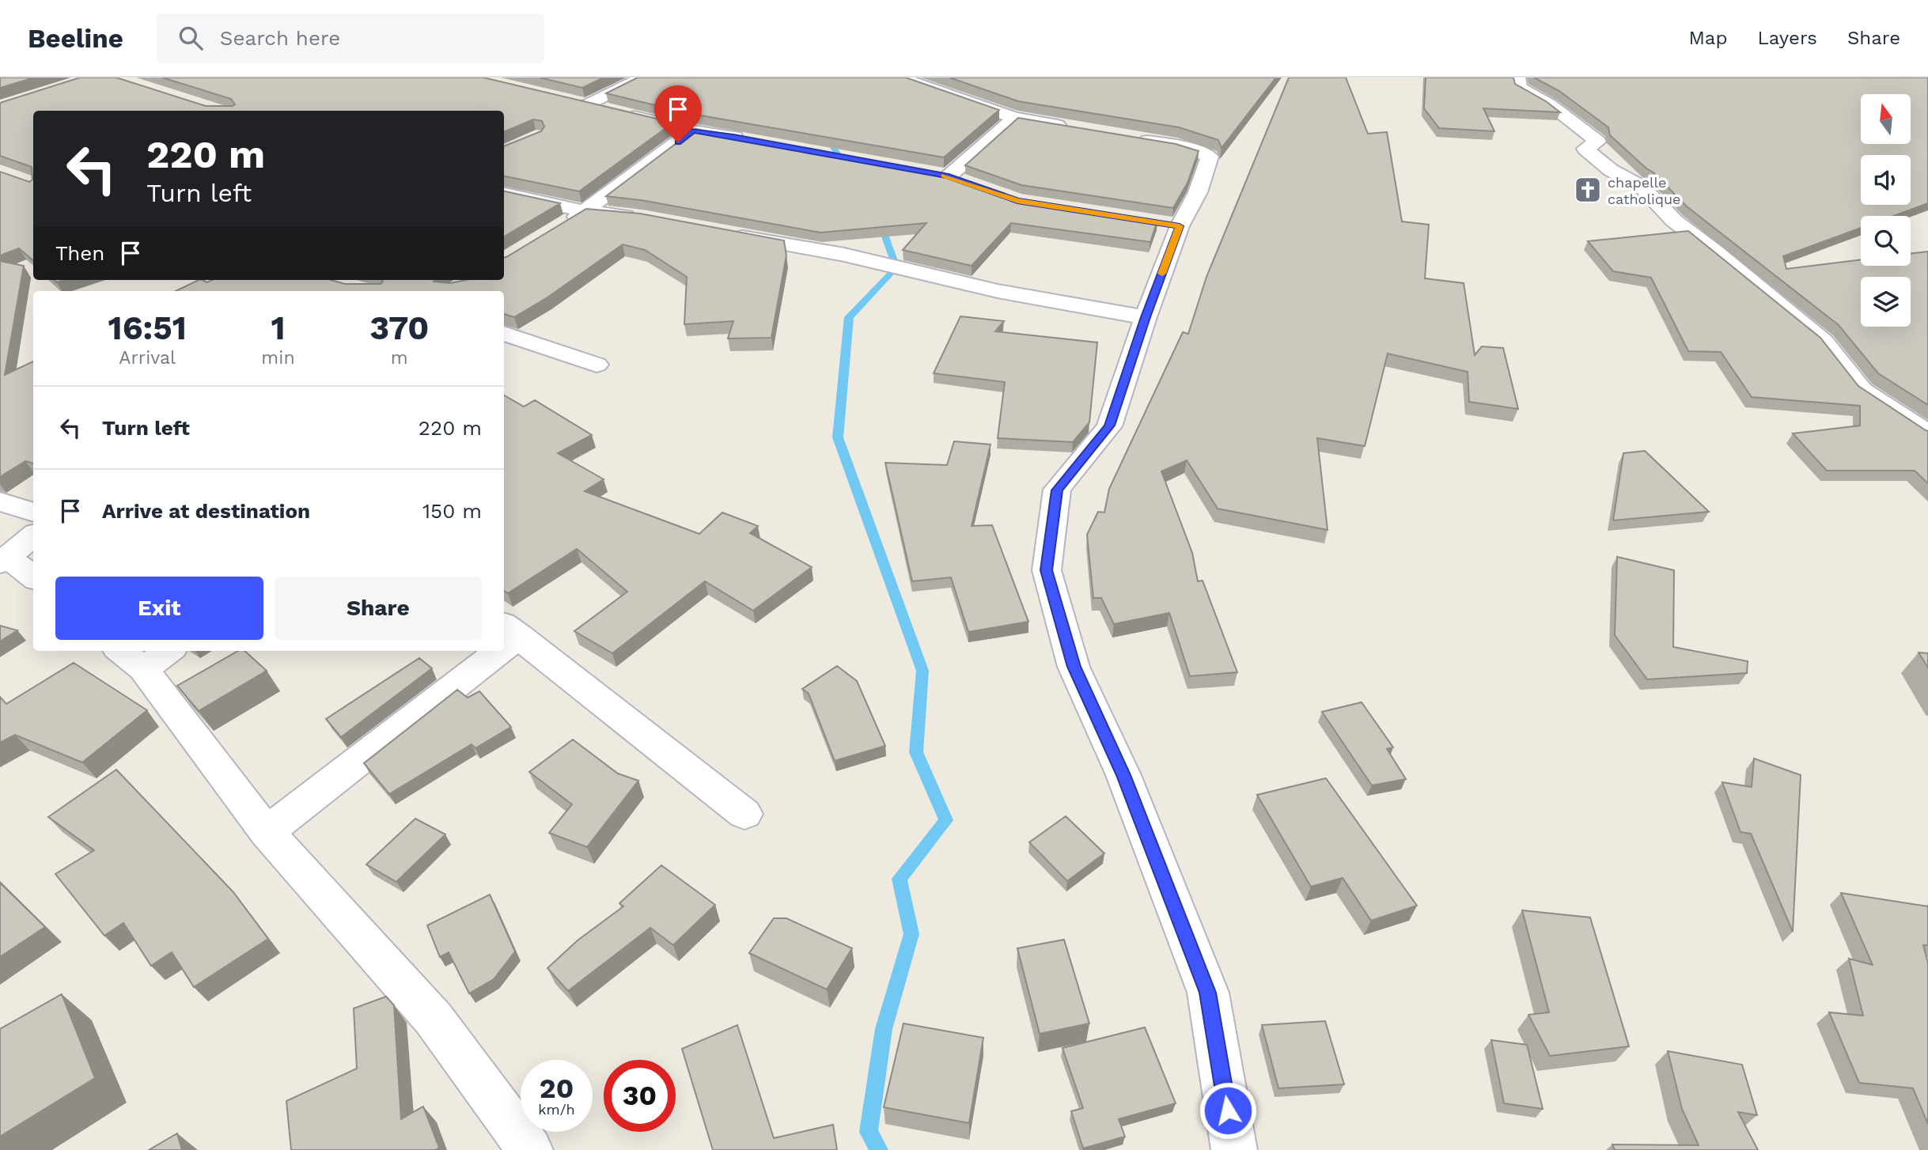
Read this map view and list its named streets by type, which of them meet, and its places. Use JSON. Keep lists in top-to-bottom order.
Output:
{
  "places": {
    "church": ["chapelle catholique"]
  },
  "north": "top",
  "page": {
    "header": "Beeline",
    "search": "Search here",
    "nav": ["Map", "Layers", "Share"],
    "turn": ["220 m", "Turn left"],
    "then": "Then",
    "eta": [
      "16:51",
      "Arrival",
      "1",
      "min",
      "370",
      "m"
    ],
    "list": [
      {
        "name": "Turn left",
        "value": "220 m"
      },
      {
        "name": "Arrive at destination",
        "value": "150 m"
      }
    ],
    "buttons": ["Exit", "Share"],
    "speed": "20 km/h",
    "limit": "30"
  }
}
